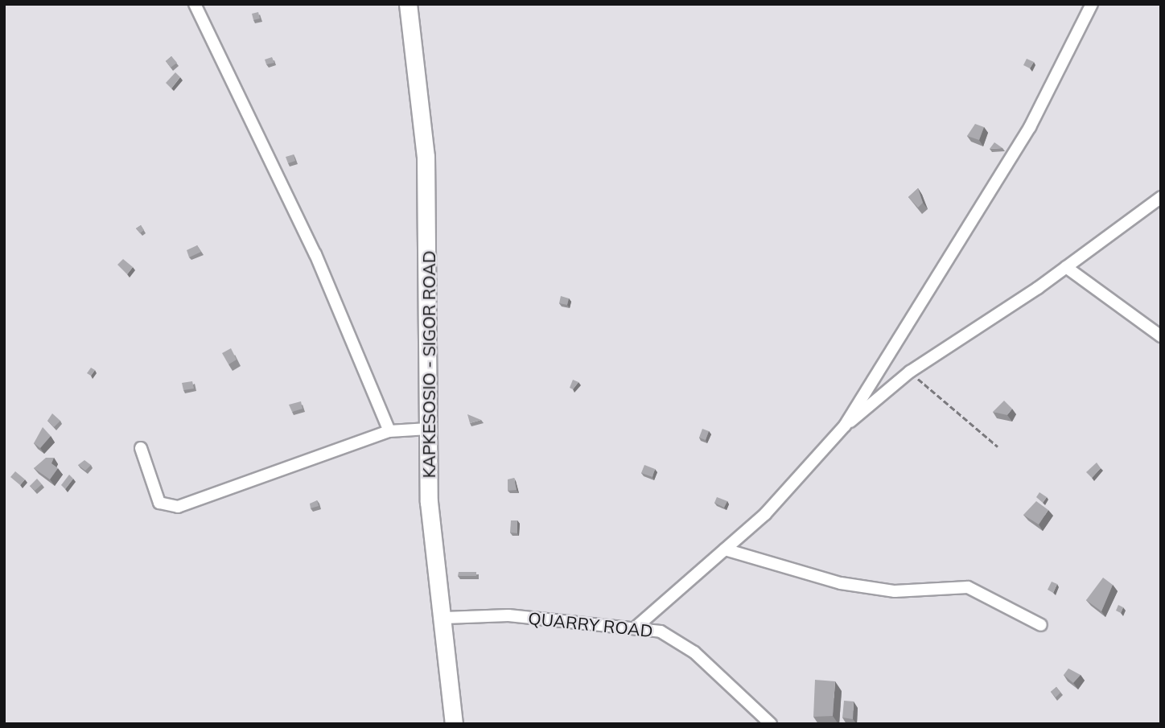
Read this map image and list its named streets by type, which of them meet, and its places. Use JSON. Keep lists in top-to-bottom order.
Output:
{
  "streets": {
    "main road": ["KAPKESOSIO - SIGOR ROAD"],
    "street": ["QUARRY ROAD"]
  },
  "crossings": [
    ["KAPKESOSIO - SIGOR ROAD", "QUARRY ROAD"]
  ]
}
